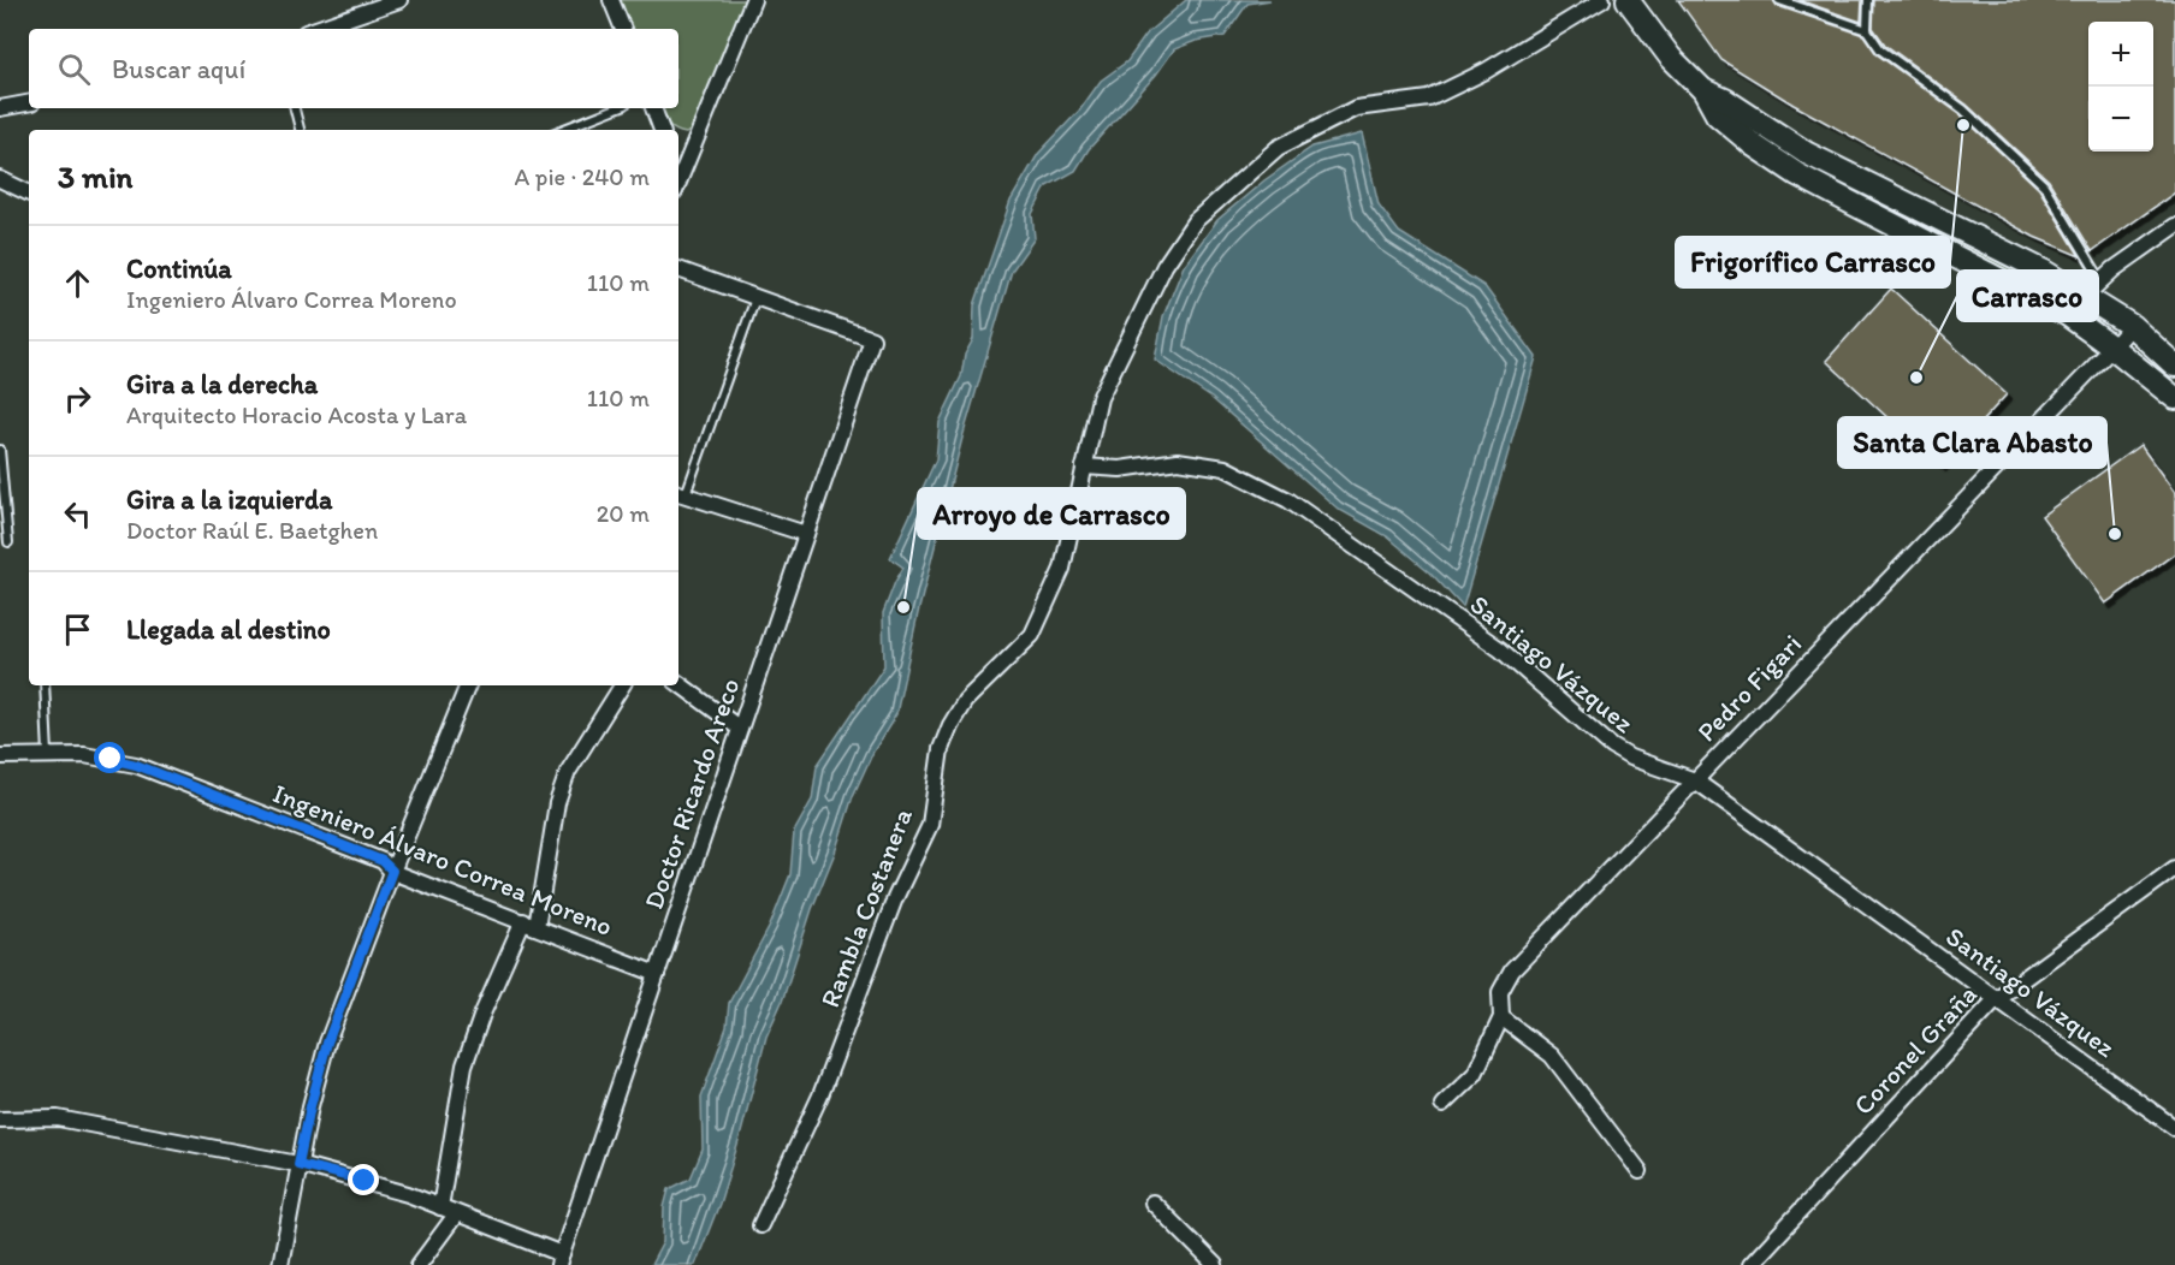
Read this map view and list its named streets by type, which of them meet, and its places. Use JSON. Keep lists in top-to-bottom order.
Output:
{
  "streets": {
    "street": [
      "Santiago Vázquez",
      "Pedro Figari",
      "Doctor Ricardo Areco",
      "Ingeniero Álvaro Correa Moreno",
      "Rambla Costanera",
      "Coronel Graña"
    ]
  },
  "crossings": [
    ["Santiago Vázquez", "Pedro Figari"],
    ["Santiago Vázquez", "Rambla Costanera"],
    ["Santiago Vázquez", "Coronel Graña"],
    ["Doctor Ricardo Areco", "Ingeniero Álvaro Correa Moreno"]
  ],
  "places": [
    "Frigorífico Carrasco",
    "Carrasco",
    "Santa Clara Abasto",
    "Arroyo de Carrasco"
  ],
  "page": {
    "map_buttons": ["+", "−"],
    "search": "Buscar aquí",
    "heading": ["3 min", "A pie · 240 m"],
    "list": [
      ["Continúa", "Ingeniero Álvaro Correa Moreno", "110 m"],
      ["Gira a la derecha", "Arquitecto Horacio Acosta y Lara", "110 m"],
      ["Gira a la izquierda", "Doctor Raúl E. Baetghen", "20 m"],
      "Llegada al destino"
    ]
  }
}
